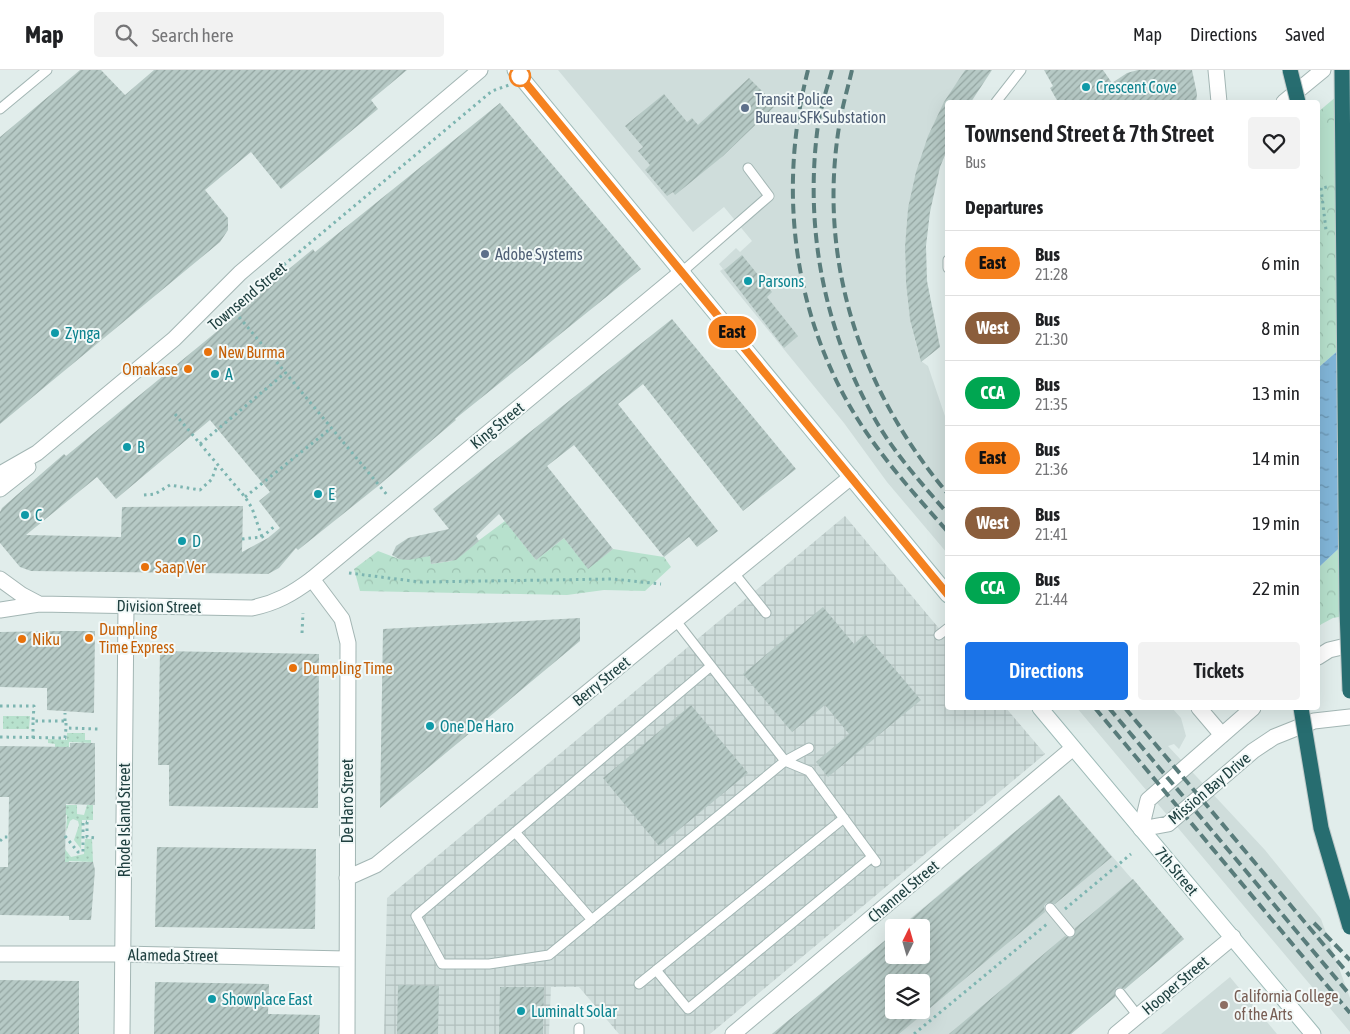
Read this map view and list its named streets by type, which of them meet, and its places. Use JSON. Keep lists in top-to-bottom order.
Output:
{
  "streets": {
    "street": [
      "Townsend Street",
      "King Street",
      "Division Street",
      "Berry Street",
      "Mission Bay Drive",
      "De Haro Street",
      "Rhode Island Street",
      "7th Street",
      "Channel Street",
      "Alameda Street",
      "Hooper Street"
    ]
  },
  "crossings": [
    ["King Street", "Division Street"],
    ["King Street", "De Haro Street"],
    ["Division Street", "De Haro Street"],
    ["Division Street", "Rhode Island Street"],
    ["Berry Street", "De Haro Street"],
    ["Mission Bay Drive", "7th Street"],
    ["De Haro Street", "Alameda Street"],
    ["Rhode Island Street", "Alameda Street"],
    ["7th Street", "Channel Street"],
    ["7th Street", "Hooper Street"]
  ],
  "places": [
    "Crescent Cove",
    "Transit Police Bureau SFK Substation",
    "Adobe Systems",
    "Parsons",
    "Zynga",
    "New Burma",
    "Omakase",
    "A",
    "B",
    "E",
    "C",
    "D",
    "Saap Ver",
    "Dumpling Time Express",
    "Niku",
    "Dumpling Time",
    "One De Haro",
    "Showplace East",
    "California College of the Arts",
    "Luminalt Solar"
  ],
  "lines": ["bus line East"],
  "north": "top",
  "page": {
    "header": "Map",
    "search": "Search here",
    "nav": ["Map", "Directions", "Saved"],
    "on_map": "East",
    "heading": [
      ["Townsend Street & 7th Street", "Bus"],
      "Departures"
    ],
    "list": [
      {
        "mark": "East",
        "name": "Bus",
        "note": "21:28",
        "value": "6 min"
      },
      {
        "mark": "West",
        "name": "Bus",
        "note": "21:30",
        "value": "8 min"
      },
      {
        "mark": "CCA",
        "name": "Bus",
        "note": "21:35",
        "value": "13 min"
      },
      {
        "mark": "East",
        "name": "Bus",
        "note": "21:36",
        "value": "14 min"
      },
      {
        "mark": "West",
        "name": "Bus",
        "note": "21:41",
        "value": "19 min"
      },
      {
        "mark": "CCA",
        "name": "Bus",
        "note": "21:44",
        "value": "22 min"
      }
    ],
    "buttons": ["Directions", "Tickets"]
  }
}
